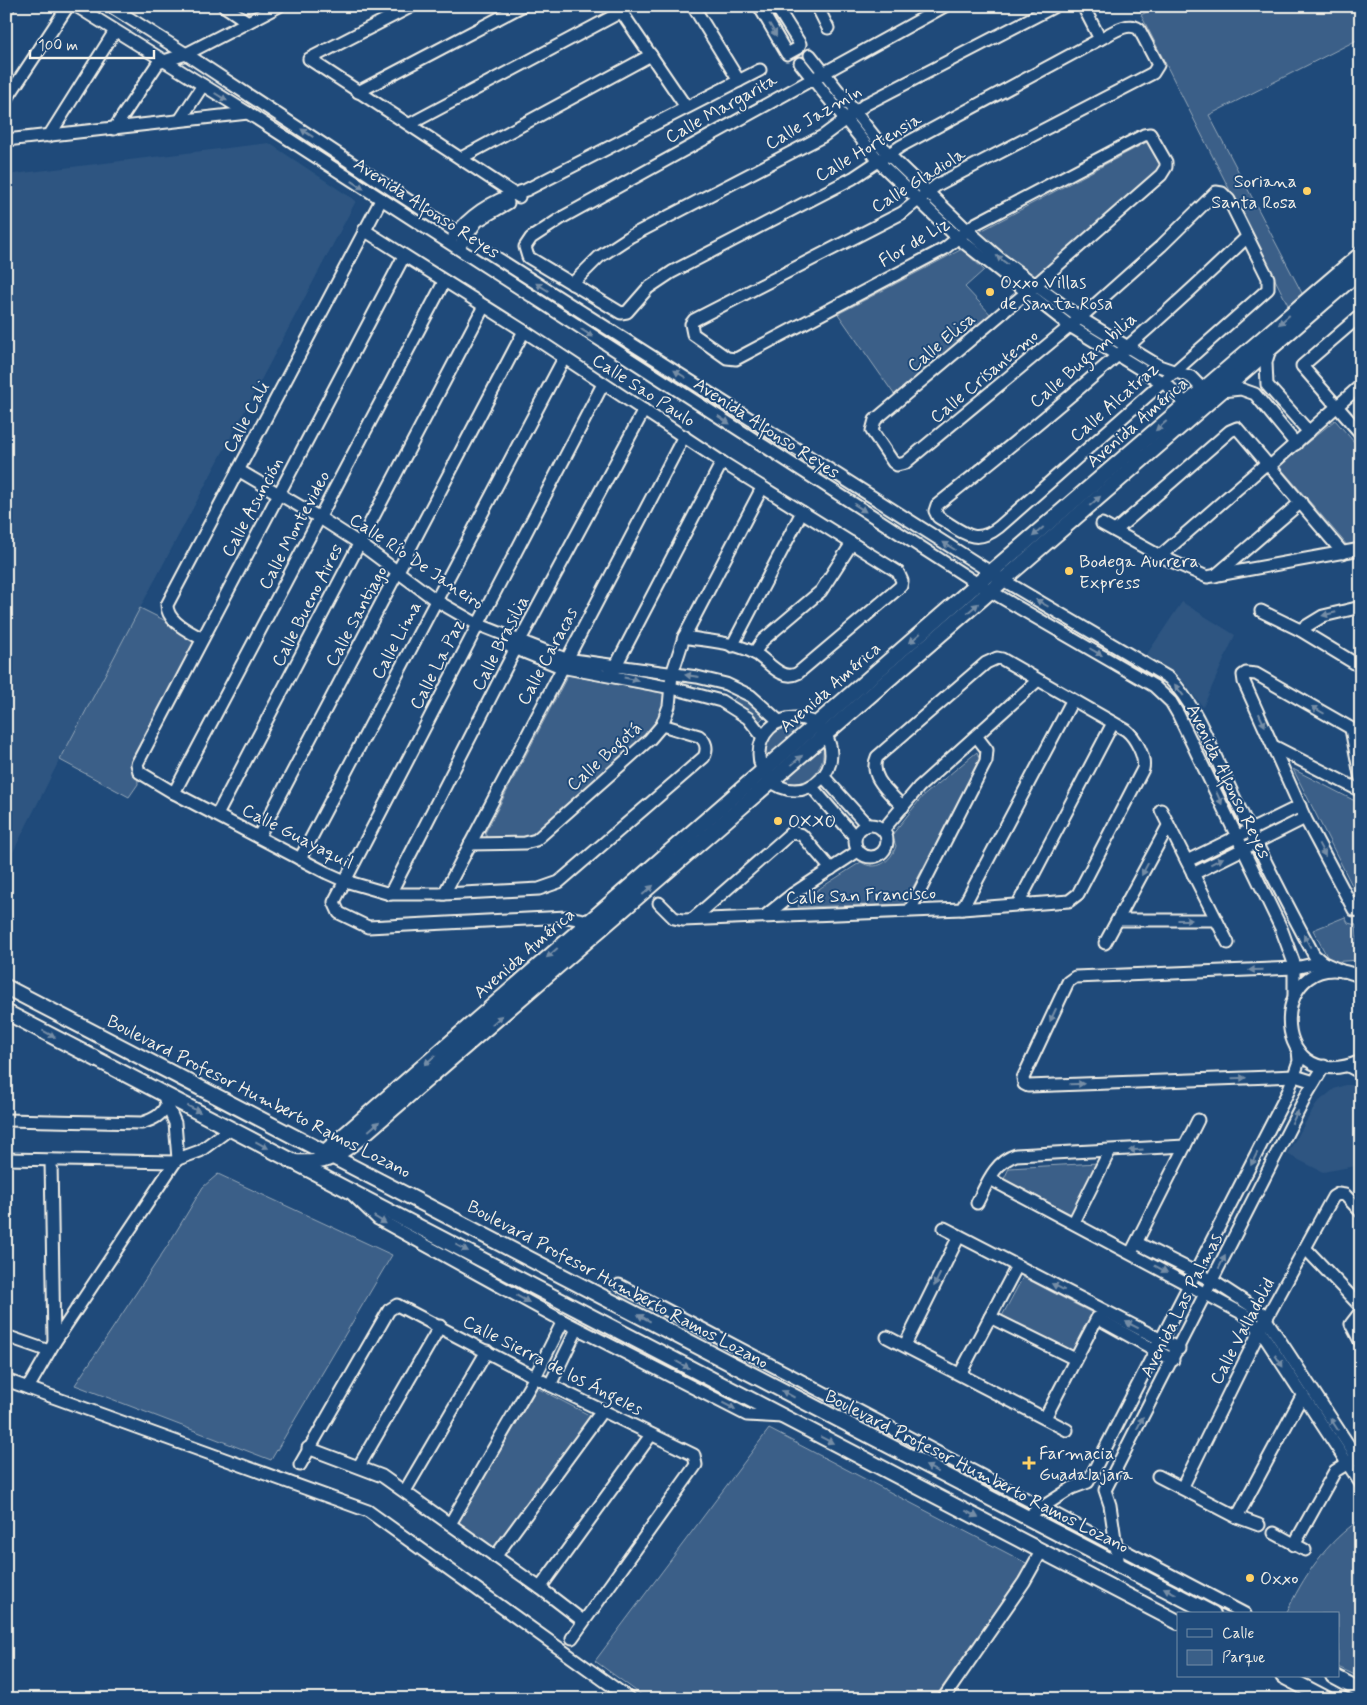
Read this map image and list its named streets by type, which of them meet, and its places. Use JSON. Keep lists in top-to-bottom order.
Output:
{
  "streets": {
    "main road": ["Avenida América", "Boulevard Profesor Humberto Ramos Lozano"],
    "street": [
      "Calle Margarita",
      "Calle Jazmín",
      "Calle Hortensia",
      "Calle Gladiola",
      "Avenida Alfonso Reyes",
      "Flor de Liz",
      "Calle Elisa",
      "Calle Bugambilia",
      "Calle Crisantemo",
      "Calle Sao Paulo",
      "Calle Alcatraz",
      "Calle Cali",
      "Calle Asunción",
      "Calle Montevideo",
      "Calle Río De Janeiro",
      "Calle Bueno Aires",
      "Calle Santiago",
      "Calle Lima",
      "Calle Brasilia",
      "Calle Caracas",
      "Calle La Paz",
      "Calle Bogotá",
      "Calle Guayaquil",
      "Calle San Francisco",
      "Avenida Las Palmas",
      "Calle Valladolid",
      "Calle Sierra de los Ángeles"
    ]
  },
  "crossings": [
    ["Calle Margarita", "Calle Jazmín"],
    ["Calle Margarita", "Calle Hortensia"],
    ["Calle Jazmín", "Calle Hortensia"],
    ["Calle Hortensia", "Calle Gladiola"],
    ["Calle Gladiola", "Flor de Liz"],
    ["Avenida Alfonso Reyes", "Calle Cali"],
    ["Avenida Alfonso Reyes", "Avenida América"],
    ["Avenida Alfonso Reyes", "Avenida Las Palmas"],
    ["Flor de Liz", "Calle Elisa"],
    ["Calle Elisa", "Calle Crisantemo"],
    ["Calle Bugambilia", "Calle Crisantemo"],
    ["Calle Bugambilia", "Calle Alcatraz"],
    ["Calle Crisantemo", "Calle Alcatraz"],
    ["Calle Sao Paulo", "Calle Cali"],
    ["Calle Sao Paulo", "Calle Asunción"],
    ["Calle Sao Paulo", "Calle Montevideo"],
    ["Calle Sao Paulo", "Calle Bueno Aires"],
    ["Calle Sao Paulo", "Calle Santiago"],
    ["Calle Sao Paulo", "Calle Lima"],
    ["Calle Sao Paulo", "Calle Brasilia"],
    ["Calle Sao Paulo", "Calle Caracas"],
    ["Calle Sao Paulo", "Calle La Paz"],
    ["Calle Sao Paulo", "Calle Bogotá"],
    ["Calle Cali", "Calle Asunción"],
    ["Calle Cali", "Calle Río De Janeiro"],
    ["Avenida América", "Calle La Paz"],
    ["Avenida América", "Boulevard Profesor Humberto Ramos Lozano"],
    ["Calle Asunción", "Calle Río De Janeiro"],
    ["Calle Asunción", "Calle Guayaquil"],
    ["Calle Montevideo", "Calle Río De Janeiro"],
    ["Calle Montevideo", "Calle Guayaquil"],
    ["Calle Río De Janeiro", "Calle Bueno Aires"],
    ["Calle Río De Janeiro", "Calle Santiago"],
    ["Calle Río De Janeiro", "Calle Lima"],
    ["Calle Río De Janeiro", "Calle Brasilia"],
    ["Calle Río De Janeiro", "Calle Caracas"],
    ["Calle Río De Janeiro", "Calle La Paz"],
    ["Calle Río De Janeiro", "Calle Bogotá"],
    ["Calle Bueno Aires", "Calle Guayaquil"],
    ["Calle Santiago", "Calle Guayaquil"],
    ["Calle Lima", "Calle Guayaquil"],
    ["Calle Brasilia", "Calle Guayaquil"],
    ["Calle Caracas", "Calle Bogotá"],
    ["Calle Caracas", "Calle Guayaquil"],
    ["Calle La Paz", "Calle Guayaquil"],
    ["Calle Bogotá", "Calle Guayaquil"]
  ],
  "places": {
    "other": [
      "Soriana Santa Rosa",
      "Oxxo Villas de Santa Rosa",
      "Bodega Aurrera Express",
      "OXXO",
      "Oxxo"
    ],
    "health": ["Farmacia Guadalajara"]
  },
  "legend": ["Calle", "Parque"],
  "scale_bar": "100 m"
}
